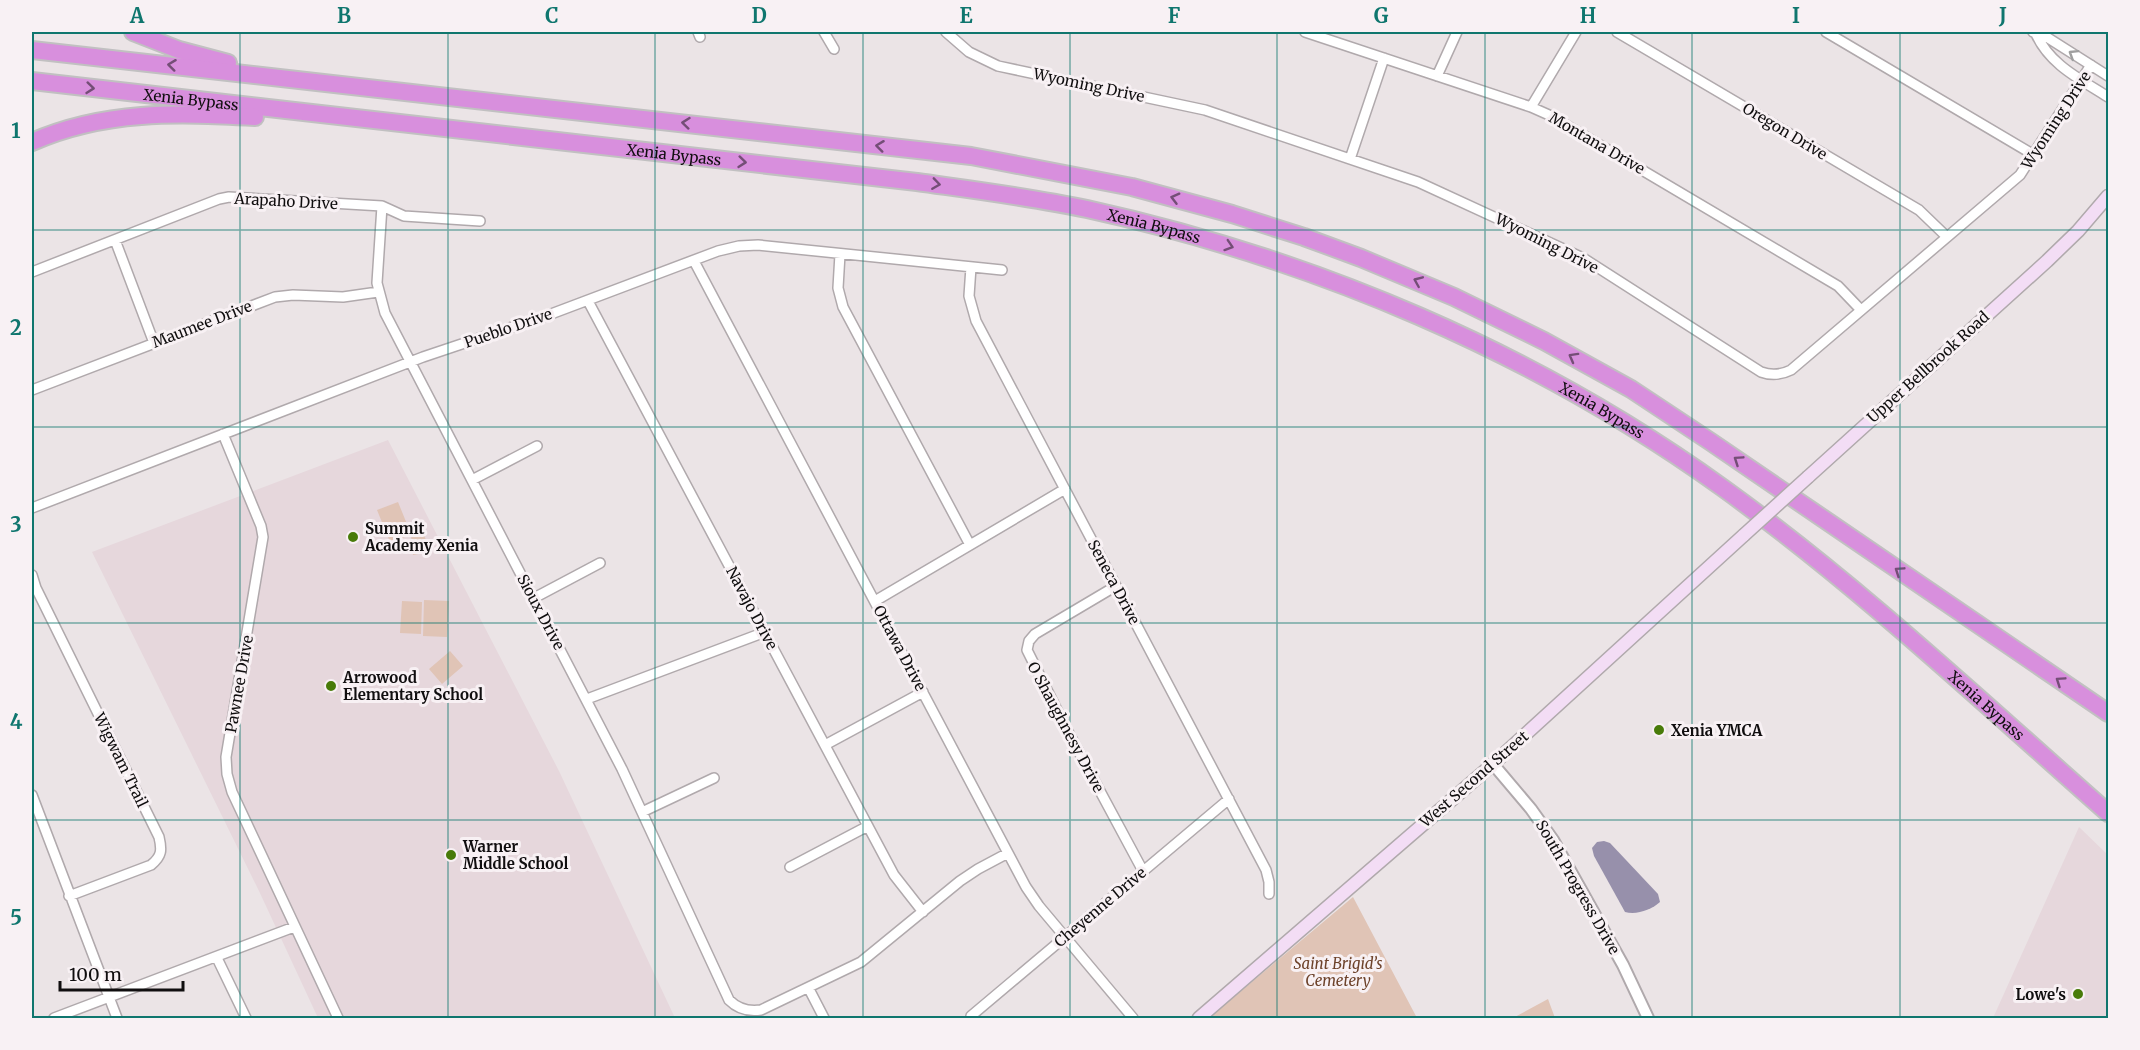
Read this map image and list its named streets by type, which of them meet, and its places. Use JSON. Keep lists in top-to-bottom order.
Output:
{
  "streets": {
    "highway": ["Xenia Bypass"],
    "main road": ["Upper Bellbrook Road", "West Second Street"],
    "street": [
      "Wyoming Drive",
      "Oregon Drive",
      "Montana Drive",
      "Arapaho Drive",
      "Maumee Drive",
      "Pueblo Drive",
      "Seneca Drive",
      "Navajo Drive",
      "Sioux Drive",
      "Ottawa Drive",
      "Pawnee Drive",
      "O Shaughnesy Drive",
      "Wigwam Trail",
      "South Progress Drive",
      "Cheyenne Drive"
    ]
  },
  "crossings": [
    ["Wyoming Drive", "Oregon Drive"],
    ["Wyoming Drive", "Montana Drive"],
    ["Arapaho Drive", "Sioux Drive"],
    ["Maumee Drive", "Sioux Drive"],
    ["Pueblo Drive", "Seneca Drive"],
    ["Pueblo Drive", "Navajo Drive"],
    ["Pueblo Drive", "Sioux Drive"],
    ["Pueblo Drive", "Ottawa Drive"],
    ["Pueblo Drive", "Pawnee Drive"],
    ["Upper Bellbrook Road", "West Second Street"],
    ["Seneca Drive", "O Shaughnesy Drive"],
    ["Seneca Drive", "Cheyenne Drive"],
    ["Ottawa Drive", "Cheyenne Drive"],
    ["O Shaughnesy Drive", "Cheyenne Drive"],
    ["West Second Street", "South Progress Drive"]
  ],
  "parks": ["Saint Brigid’s Cemetery"],
  "places": [
    "Summit Academy Xenia",
    "Arrowood Elementary School",
    "Xenia YMCA",
    "Warner Middle School",
    "Lowe's"
  ],
  "scale_bar": "100 m",
  "grid": {
    "columns": [
      "A",
      "B",
      "C",
      "D",
      "E",
      "F",
      "G",
      "H",
      "I",
      "J"
    ],
    "rows": [
      "1",
      "2",
      "3",
      "4",
      "5"
    ]
  }
}
